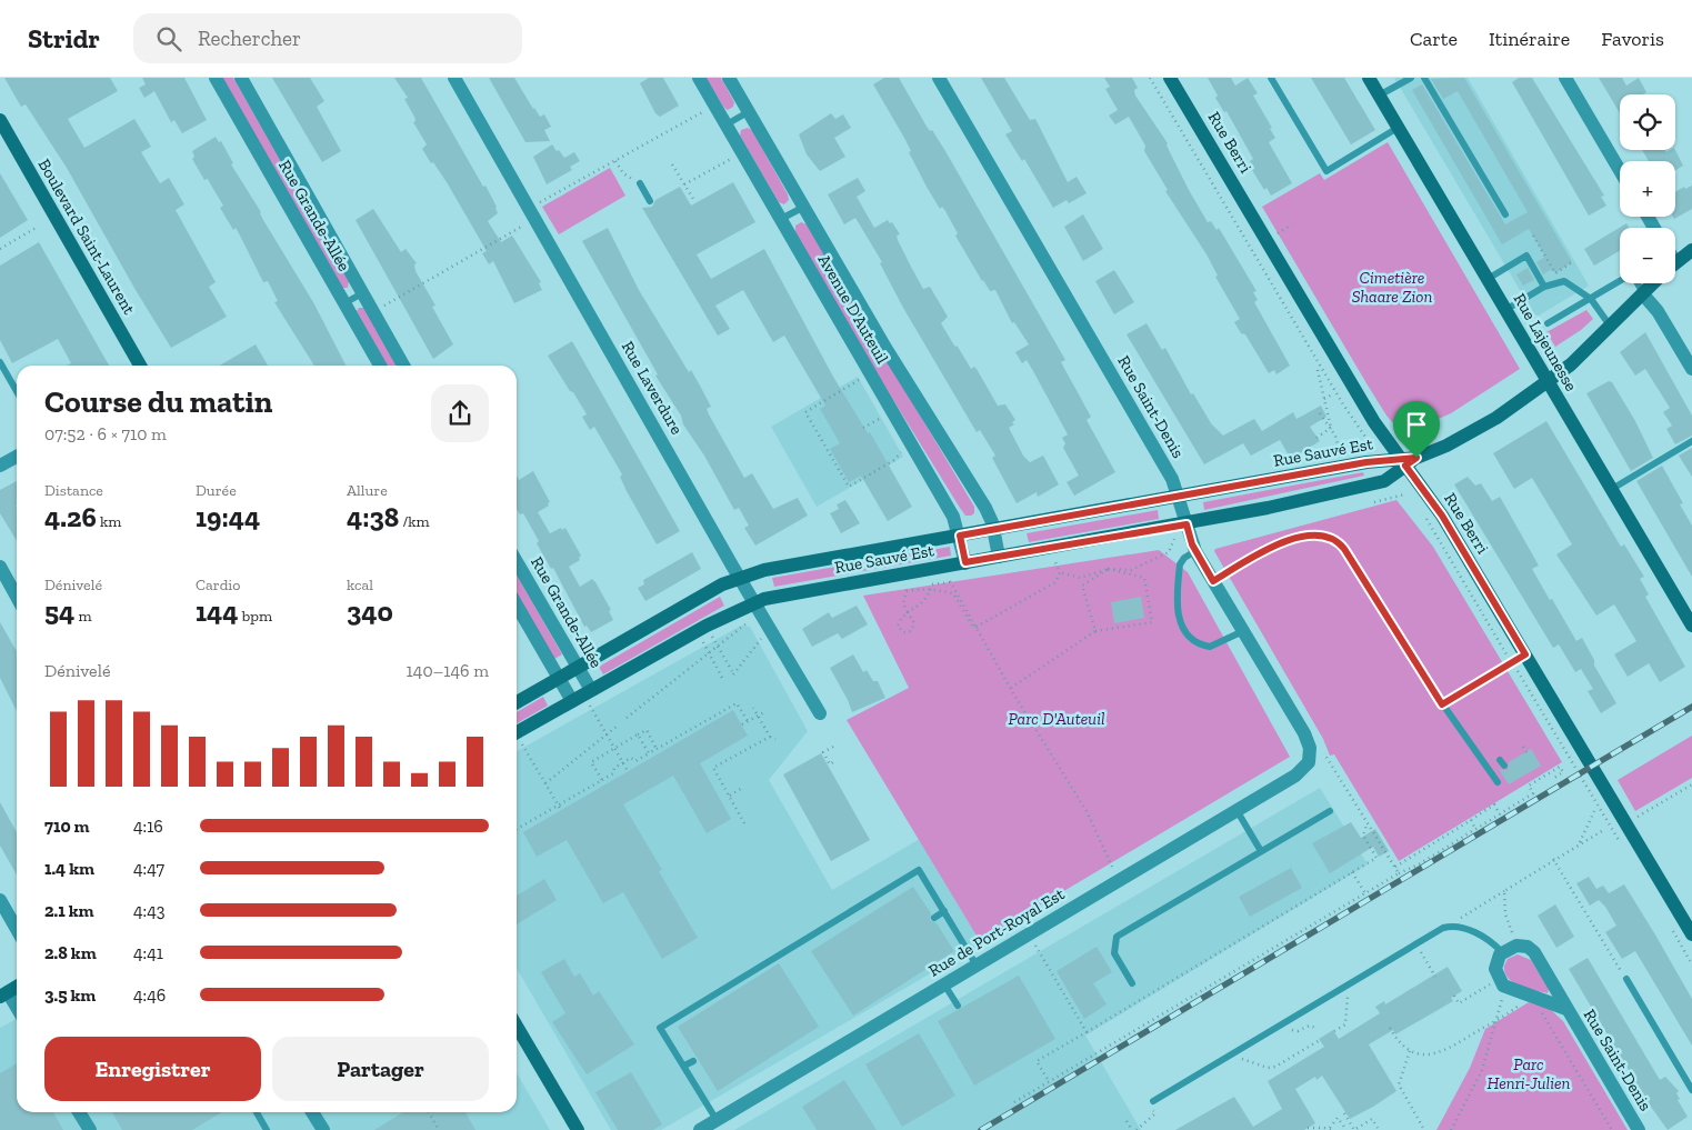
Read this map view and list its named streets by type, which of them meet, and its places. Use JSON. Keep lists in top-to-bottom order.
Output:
{
  "streets": {
    "main road": [
      "Rue Berri",
      "Boulevard Saint-Laurent",
      "Rue Lajeunesse",
      "Rue Sauvé Est"
    ],
    "street": [
      "Rue Grande-Allée",
      "Avenue D'Auteuil",
      "Rue Laverdure",
      "Rue Saint-Denis",
      "Rue de Port-Royal Est"
    ]
  },
  "crossings": [
    ["Rue Berri", "Rue Sauvé Est"],
    ["Rue Grande-Allée", "Rue Sauvé Est"],
    ["Avenue D'Auteuil", "Rue Sauvé Est"],
    ["Rue Lajeunesse", "Rue Sauvé Est"],
    ["Rue Laverdure", "Rue Sauvé Est"],
    ["Rue Saint-Denis", "Rue Sauvé Est"],
    ["Rue Saint-Denis", "Rue de Port-Royal Est"]
  ],
  "parks": ["Cimetière Shaare Zion", "Parc D'Auteuil", "Parc Henri-Julien"],
  "page": {
    "header": "Stridr",
    "search": "Rechercher",
    "nav": ["Carte", "Itinéraire", "Favoris"],
    "map_buttons": ["+", "−"],
    "heading": ["Course du matin", "07:52 · 6 × 710 m"],
    "stats": [
      ["Distance", "4.26 km"],
      ["Durée", "19:44"],
      ["Allure", "4:38 /km"],
      ["Dénivelé", "54 m"],
      ["Cardio", "144 bpm"],
      ["kcal", "340"]
    ],
    "chart": ["Dénivelé", "140–146 m"],
    "list": [
      {
        "name": "710 m",
        "note": "4:16"
      },
      {
        "name": "1.4 km",
        "note": "4:47"
      },
      {
        "name": "2.1 km",
        "note": "4:43"
      },
      {
        "name": "2.8 km",
        "note": "4:41"
      },
      {
        "name": "3.5 km",
        "note": "4:46"
      }
    ],
    "buttons": ["Enregistrer", "Partager"]
  }
}
